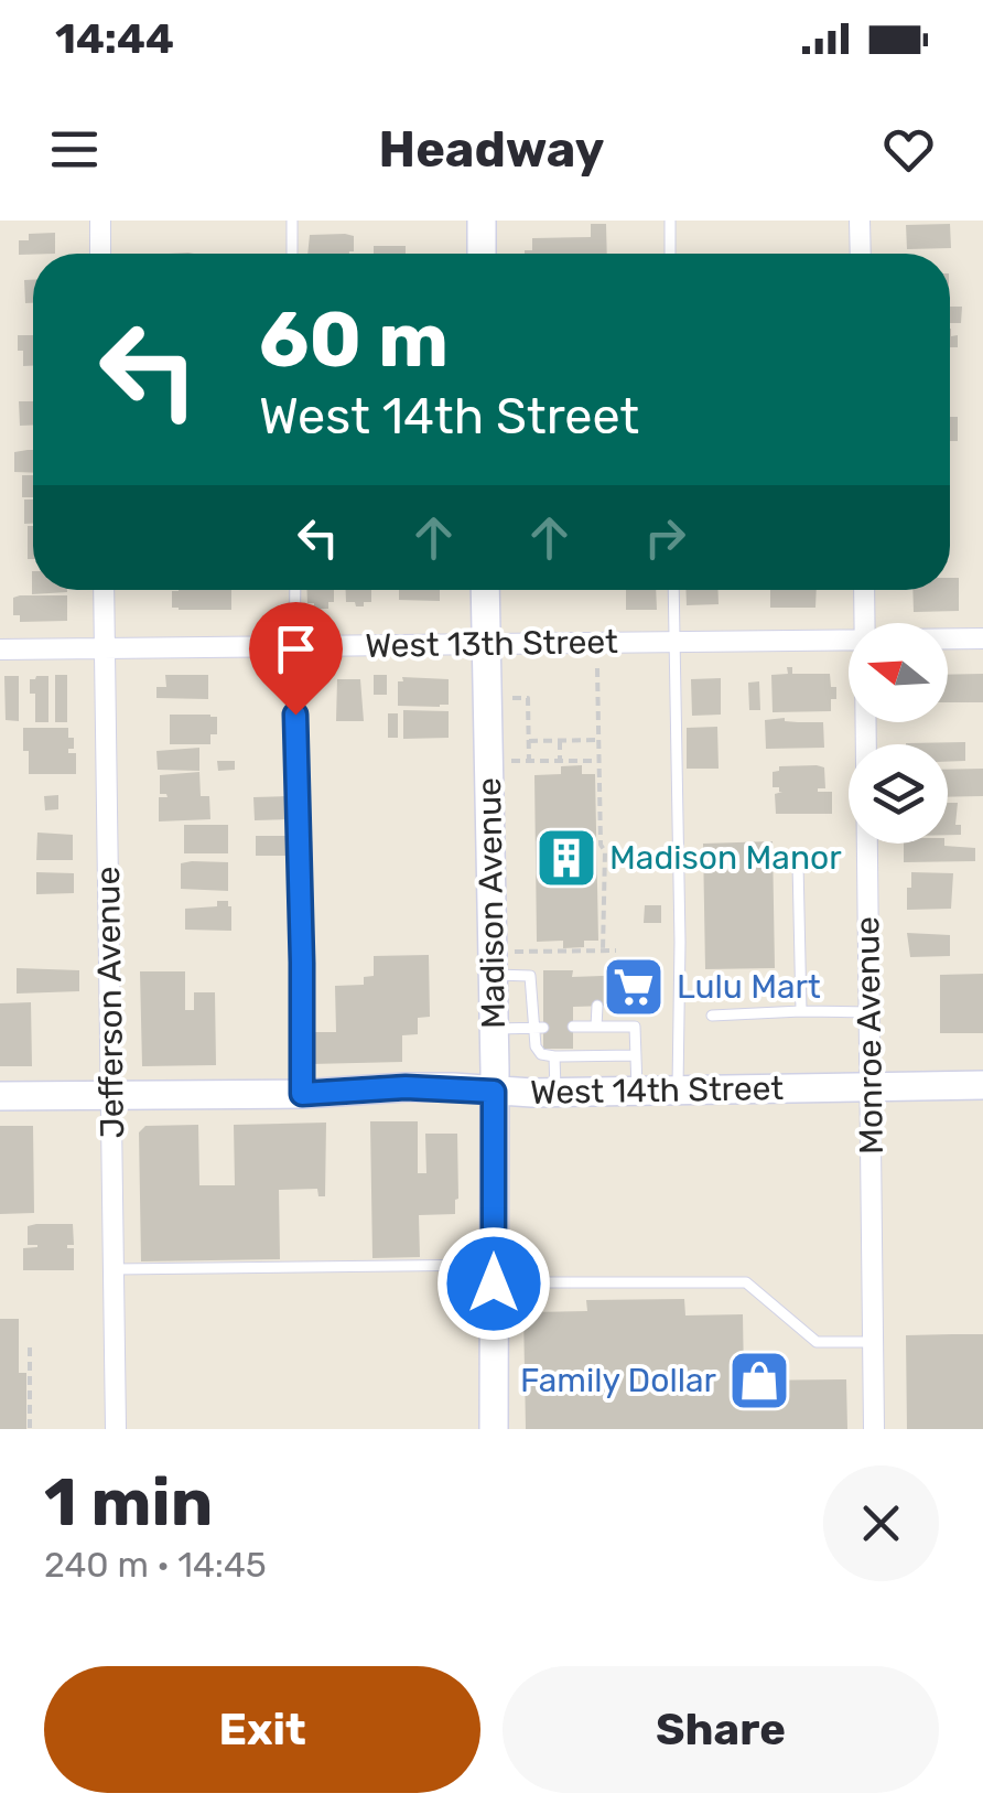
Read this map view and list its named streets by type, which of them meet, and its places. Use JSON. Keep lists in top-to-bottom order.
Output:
{
  "streets": {
    "street": [
      "West 13th Street",
      "Madison Avenue",
      "Jefferson Avenue",
      "Monroe Avenue",
      "West 14th Street"
    ]
  },
  "crossings": [
    ["West 13th Street", "Madison Avenue"],
    ["West 13th Street", "Jefferson Avenue"],
    ["Madison Avenue", "West 14th Street"],
    ["Jefferson Avenue", "West 14th Street"],
    ["Monroe Avenue", "West 14th Street"]
  ],
  "places": {
    "building": ["Madison Manor"],
    "supermarket": ["Lulu Mart"],
    "shop": ["Family Dollar"]
  },
  "north": "left",
  "page": {
    "status": "14:44",
    "header": "Headway",
    "turn": ["60 m", "West 14th Street"],
    "heading": ["1 min", "240 m · 14:45"],
    "buttons": ["Exit", "Share"]
  }
}
